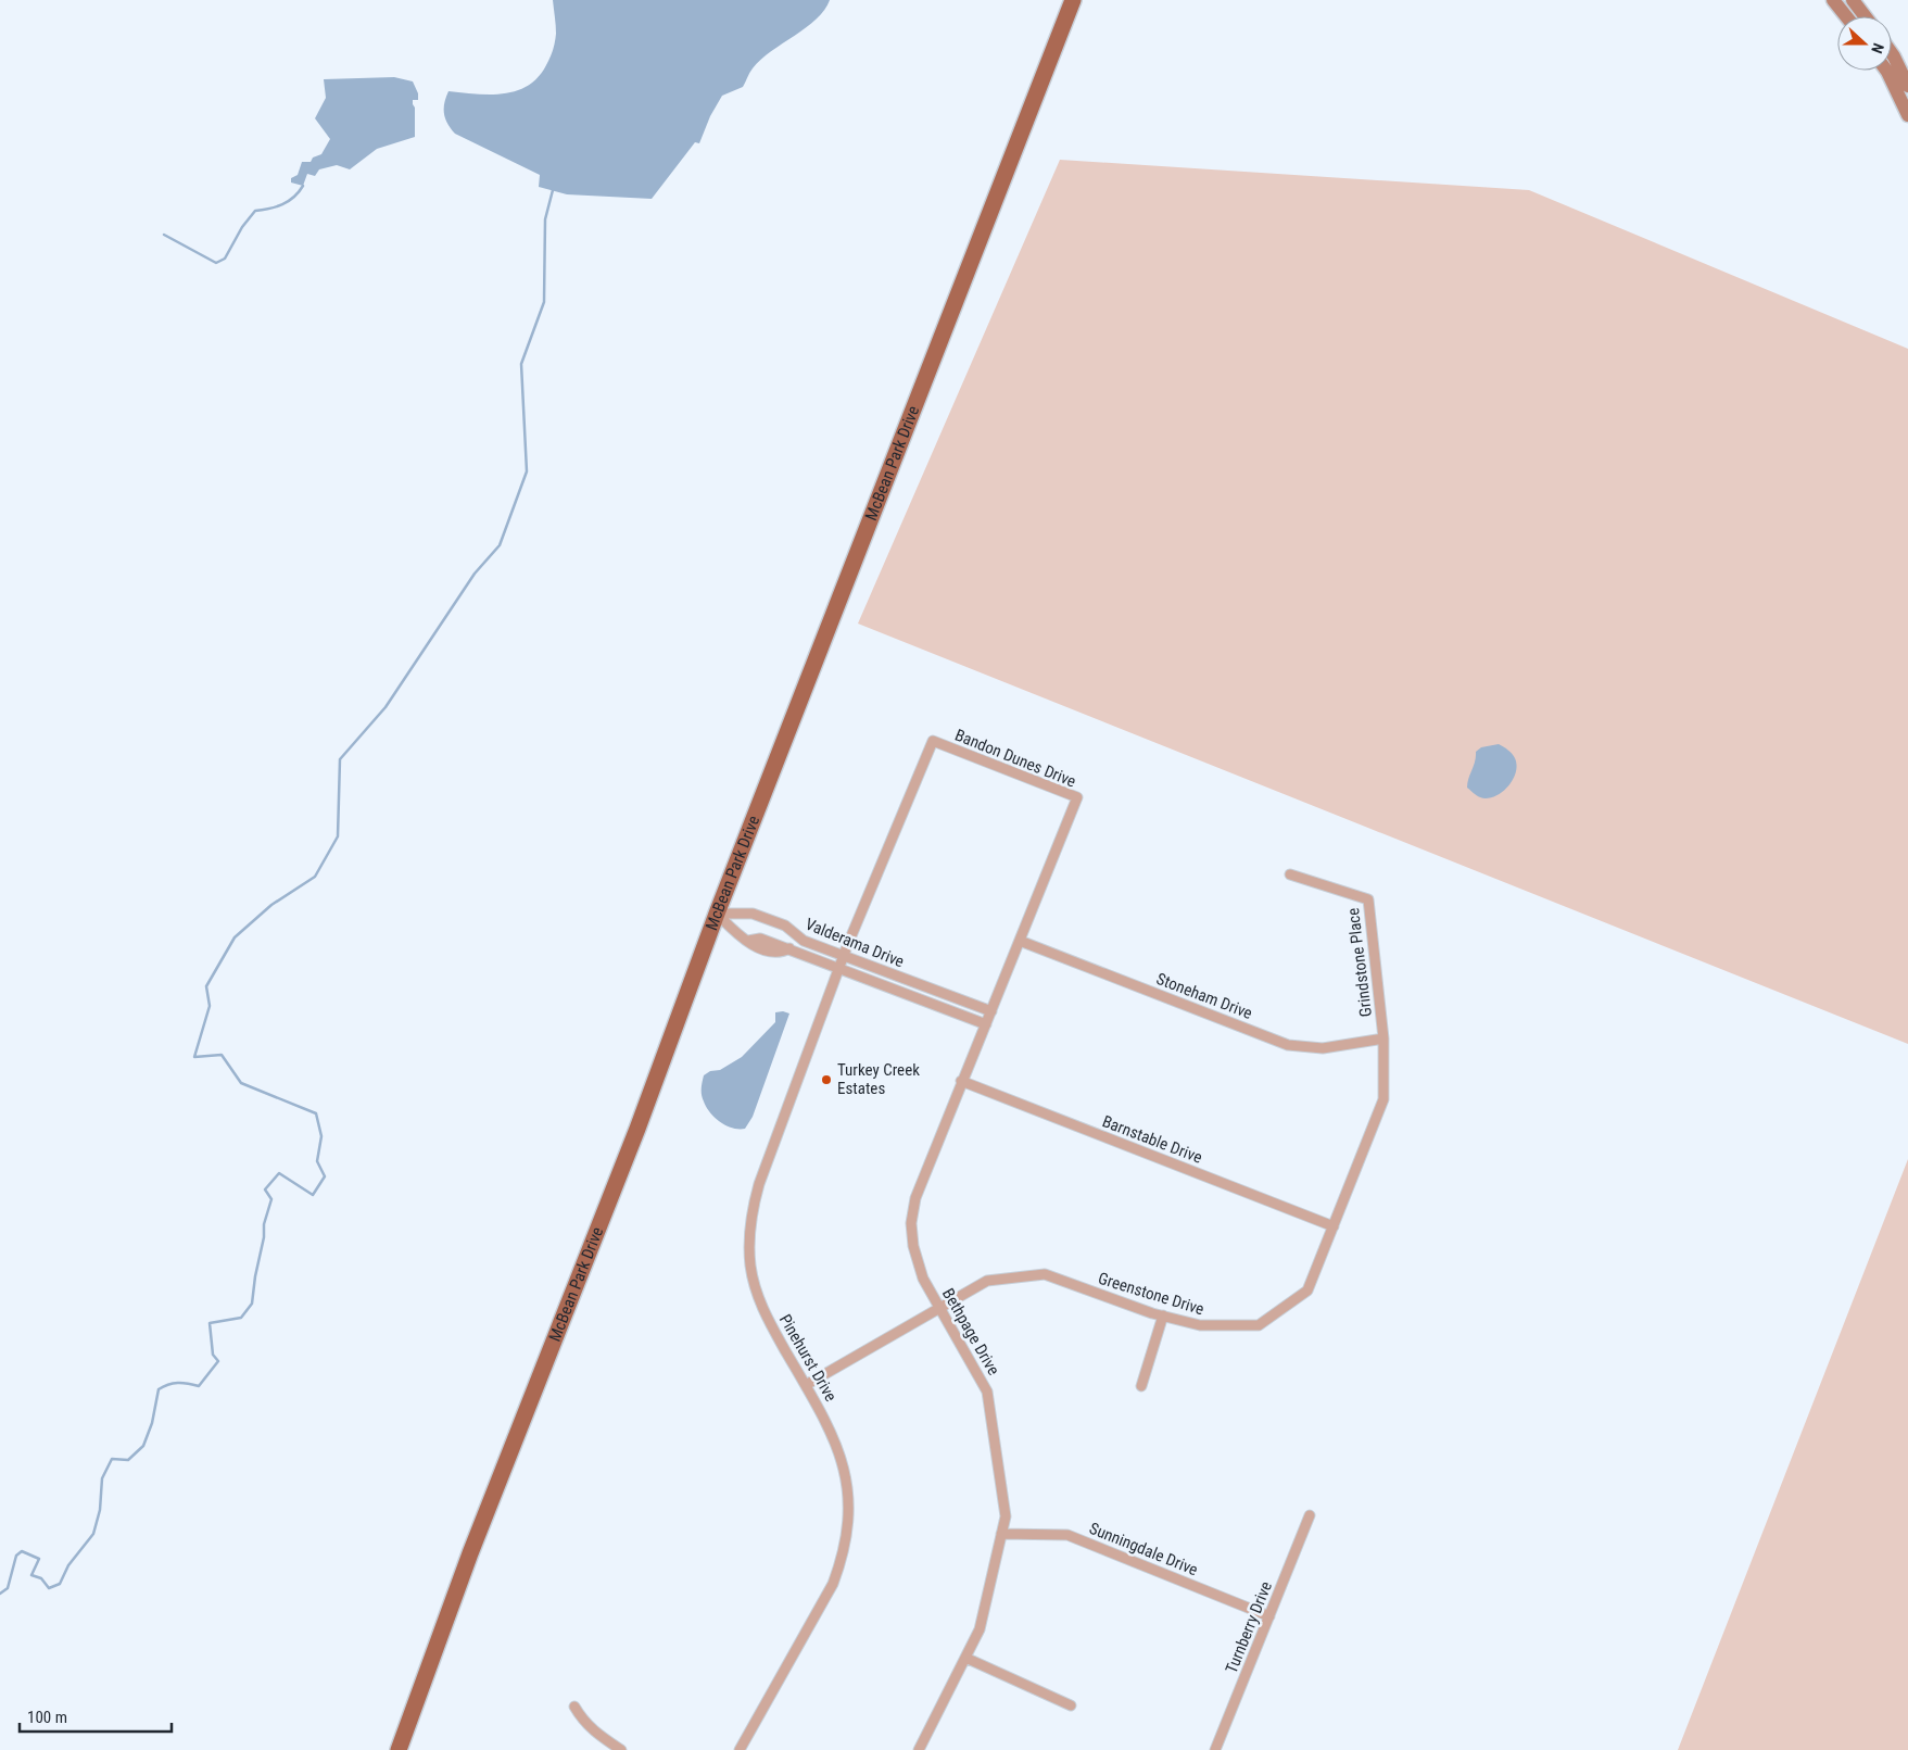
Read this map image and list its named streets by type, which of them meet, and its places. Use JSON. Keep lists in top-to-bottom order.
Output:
{
  "streets": {
    "main road": ["McBean Park Drive"],
    "street": [
      "Bandon Dunes Drive",
      "Valderama Drive",
      "Grindstone Place",
      "Stoneham Drive",
      "Barnstable Drive",
      "Greenstone Drive",
      "Bethpage Drive",
      "Pinehurst Drive",
      "Sunningdale Drive",
      "Turnberry Drive"
    ]
  },
  "crossings": [
    ["McBean Park Drive", "Valderama Drive"],
    ["Bandon Dunes Drive", "Valderama Drive"],
    ["Bandon Dunes Drive", "Stoneham Drive"],
    ["Bandon Dunes Drive", "Bethpage Drive"],
    ["Bandon Dunes Drive", "Pinehurst Drive"],
    ["Valderama Drive", "Bethpage Drive"],
    ["Valderama Drive", "Pinehurst Drive"],
    ["Grindstone Place", "Stoneham Drive"],
    ["Grindstone Place", "Greenstone Drive"],
    ["Stoneham Drive", "Greenstone Drive"],
    ["Barnstable Drive", "Greenstone Drive"],
    ["Barnstable Drive", "Bethpage Drive"],
    ["Greenstone Drive", "Bethpage Drive"],
    ["Greenstone Drive", "Pinehurst Drive"],
    ["Bethpage Drive", "Sunningdale Drive"],
    ["Sunningdale Drive", "Turnberry Drive"]
  ],
  "places": ["Turkey Creek Estates"],
  "scale_bar": "100 m",
  "north": "right"
}
